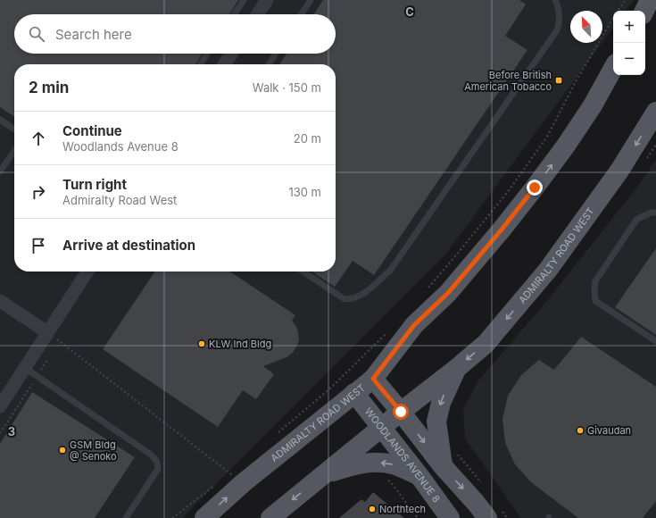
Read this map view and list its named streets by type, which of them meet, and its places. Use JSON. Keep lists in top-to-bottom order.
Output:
{
  "streets": {
    "main road": ["ADMIRALTY ROAD WEST", "WOODLANDS AVENUE 8"]
  },
  "crossings": [
    ["ADMIRALTY ROAD WEST", "WOODLANDS AVENUE 8"]
  ],
  "places": {
    "transit": ["Before British American Tobacco"],
    "other": [
      "KLW Ind Bldg",
      "Givaudan",
      "GSM Bldg @ Senoko",
      "Northtech"
    ]
  },
  "north": "top left",
  "page": {
    "map_buttons": ["+", "−"],
    "search": "Search here",
    "heading": ["2 min", "Walk · 150 m"],
    "list": [
      ["Continue", "Woodlands Avenue 8", "20 m"],
      ["Turn right", "Admiralty Road West", "130 m"],
      "Arrive at destination"
    ]
  },
  "grid": {
    "columns": ["C"],
    "rows": ["3"]
  }
}
